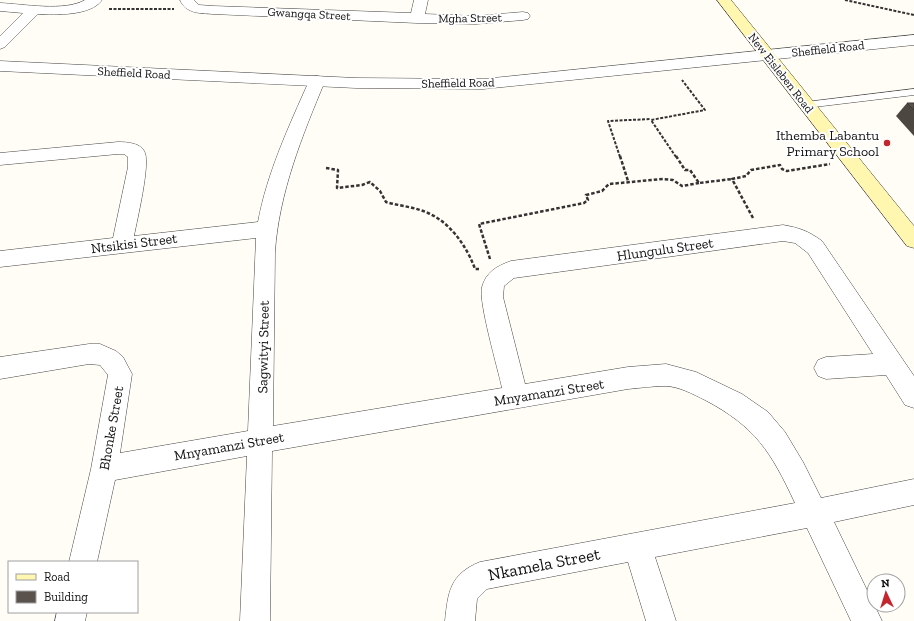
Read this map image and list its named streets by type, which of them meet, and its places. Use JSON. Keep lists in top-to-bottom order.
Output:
{
  "streets": {
    "main road": ["New Eisleben Road"],
    "street": [
      "Gwangqa Street",
      "Mgha Street",
      "Sheffield Road",
      "Ntsikisi Street",
      "Hlungulu Street",
      "Sagwityi Street",
      "Mnyamanzi Street",
      "Bhonke Street",
      "Nkamela Street"
    ]
  },
  "crossings": [
    ["Gwangqa Street", "Mgha Street"],
    ["Sheffield Road", "New Eisleben Road"],
    ["Sheffield Road", "Sagwityi Street"],
    ["Ntsikisi Street", "Sagwityi Street"],
    ["Sagwityi Street", "Mnyamanzi Street"],
    ["Mnyamanzi Street", "Bhonke Street"],
    ["Mnyamanzi Street", "Nkamela Street"]
  ],
  "places": ["Ithemba Labantu Primary School"],
  "legend": ["Road", "Building"],
  "north": "top"
}
